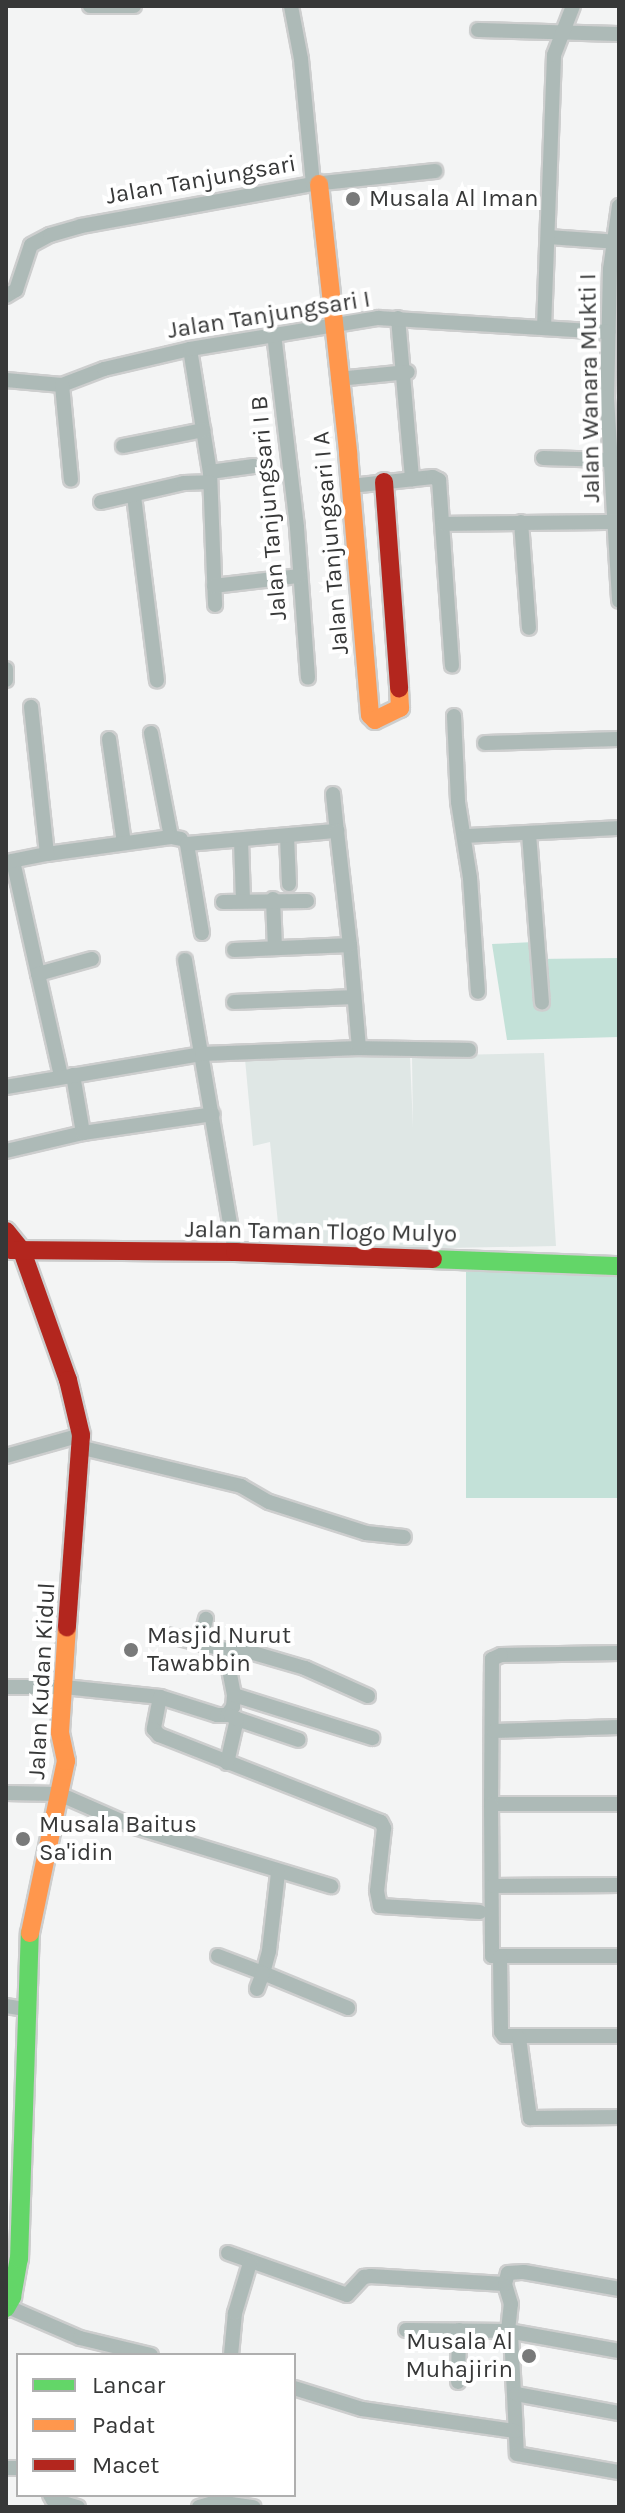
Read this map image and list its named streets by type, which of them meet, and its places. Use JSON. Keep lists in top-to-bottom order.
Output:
{
  "streets": {
    "street": [
      "Jalan Tanjungsari",
      "Jalan Tanjungsari I",
      "Jalan Wanara Mukti I",
      "Jalan Tanjungsari I B",
      "Jalan Tanjungsari I A",
      "Jalan Taman Tlogo Mulyo",
      "Jalan Kudan Kidul"
    ]
  },
  "crossings": [
    ["Jalan Tanjungsari", "Jalan Tanjungsari I"],
    ["Jalan Tanjungsari", "Jalan Tanjungsari I A"],
    ["Jalan Tanjungsari I", "Jalan Wanara Mukti I"],
    ["Jalan Tanjungsari I", "Jalan Tanjungsari I B"],
    ["Jalan Tanjungsari I", "Jalan Tanjungsari I A"],
    ["Jalan Taman Tlogo Mulyo", "Jalan Kudan Kidul"]
  ],
  "places": [
    "Musala Al Iman",
    "Masjid Nurut Tawabbin",
    "Musala Baitus Sa'idin",
    "Musala Al Muhajirin"
  ],
  "legend": ["Lancar", "Padat", "Macet"]
}
